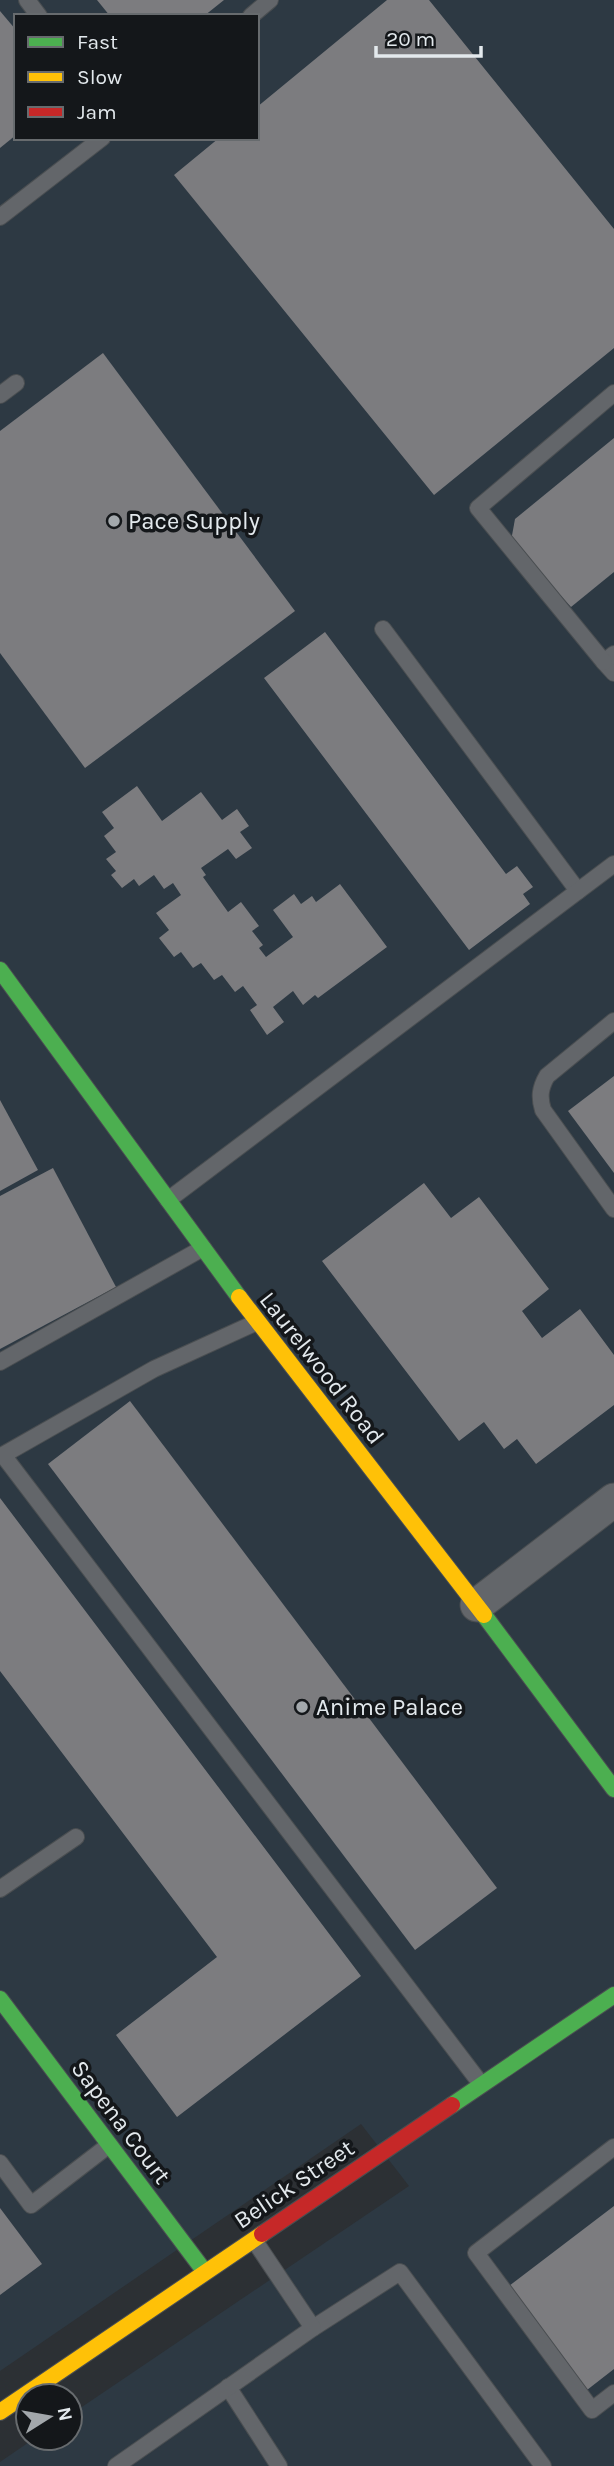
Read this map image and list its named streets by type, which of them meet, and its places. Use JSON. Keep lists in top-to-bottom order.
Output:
{
  "streets": {
    "street": ["Laurelwood Road", "Sapena Court", "Belick Street"]
  },
  "crossings": [
    ["Sapena Court", "Belick Street"]
  ],
  "places": ["Pace Supply", "Anime Palace"],
  "legend": ["Fast", "Slow", "Jam"],
  "scale_bar": "20 m",
  "north": "right"
}
